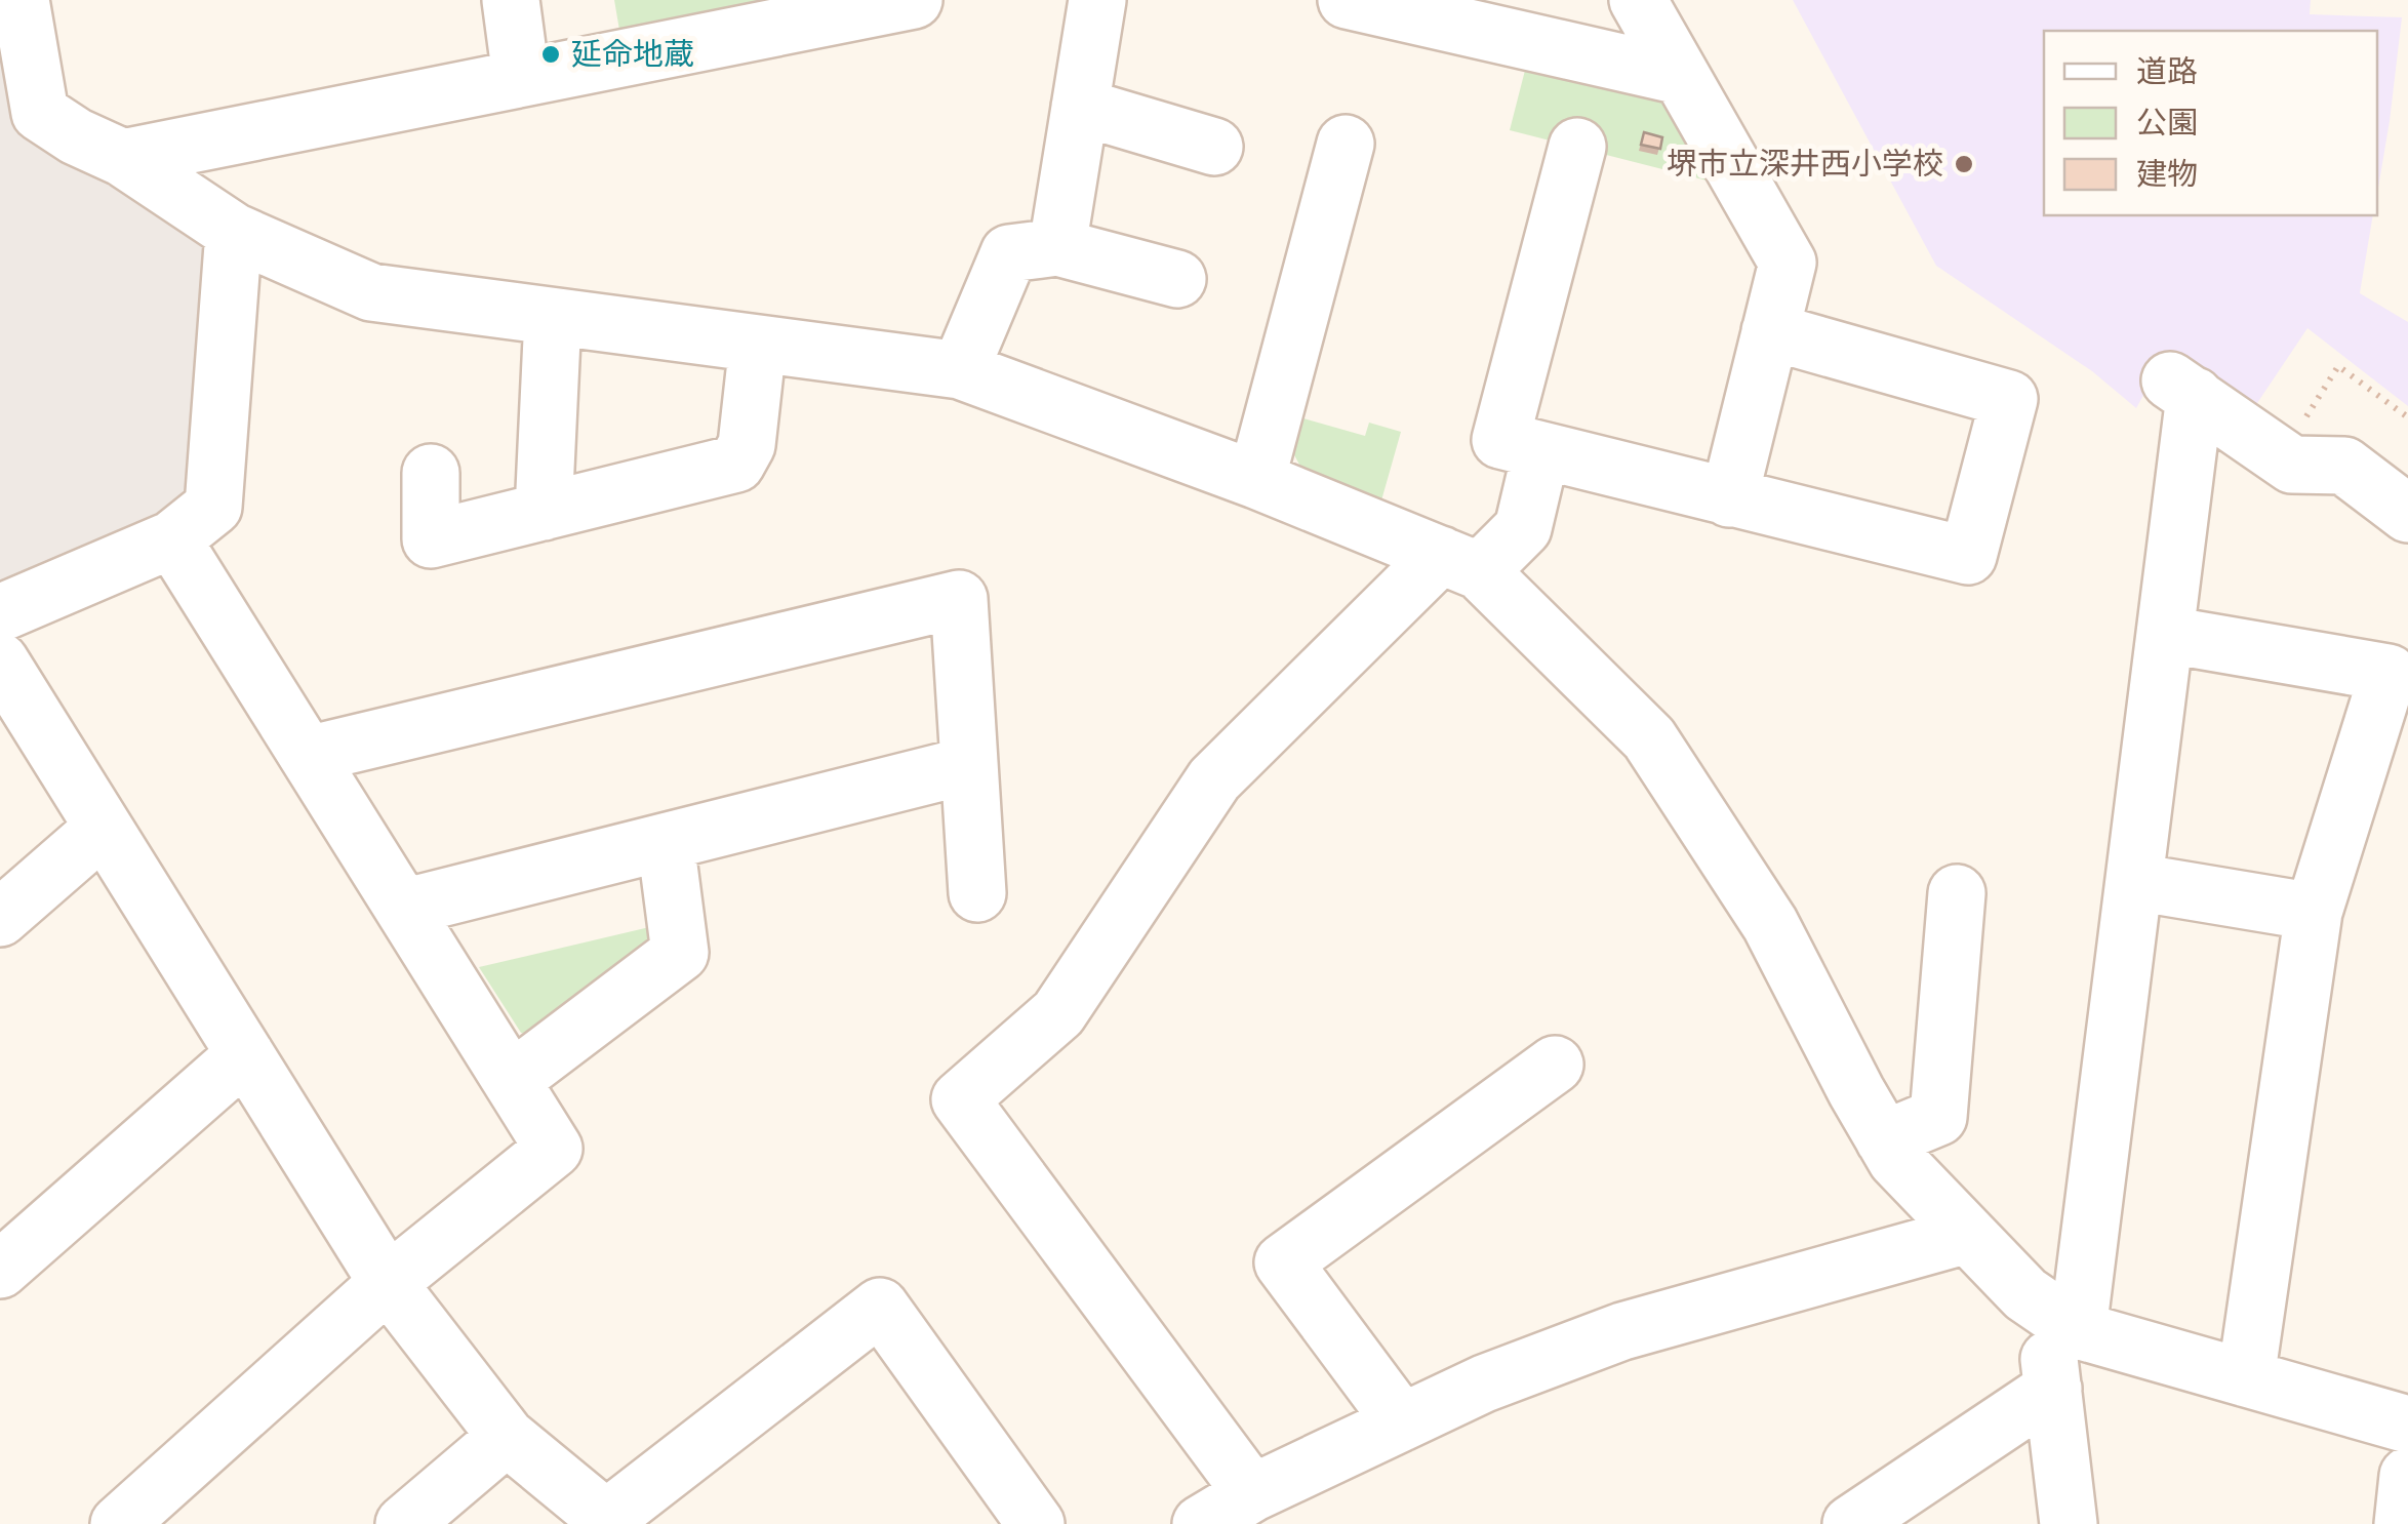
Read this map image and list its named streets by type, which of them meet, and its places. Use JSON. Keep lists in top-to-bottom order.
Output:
{
  "places": ["延命地蔵", "堺市立深井西小学校"],
  "legend": ["道路", "公園", "建物"]
}
